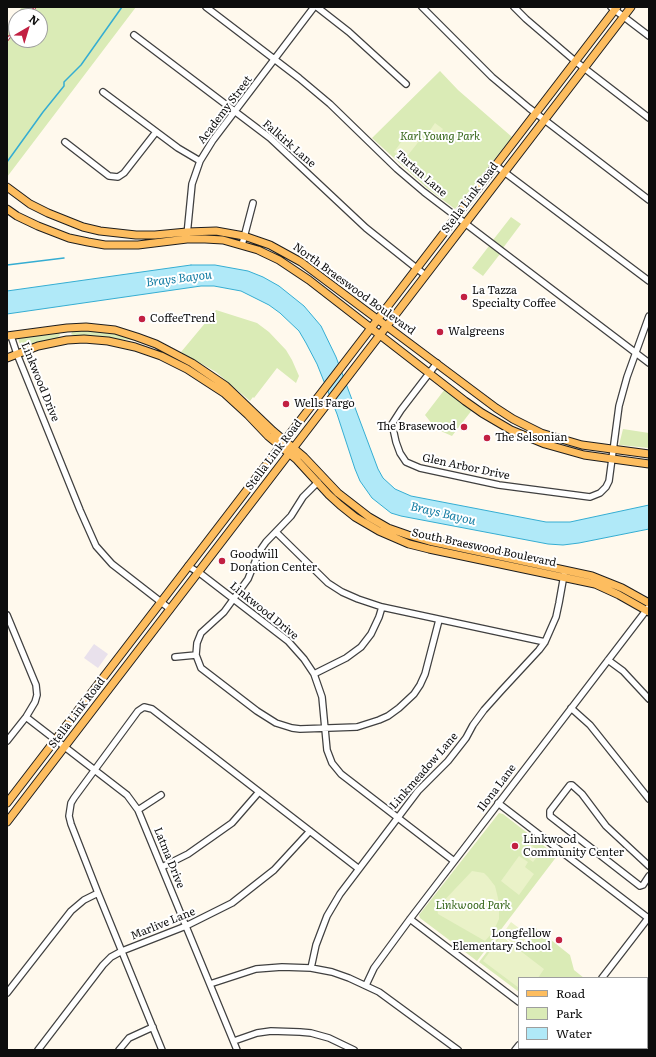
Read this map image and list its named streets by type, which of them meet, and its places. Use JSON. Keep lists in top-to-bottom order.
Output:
{
  "streets": {
    "main road": ["Stella Link Road", "North Braeswood Boulevard", "South Braeswood Boulevard"],
    "street": [
      "Academy Street",
      "Falkirk Lane",
      "Tartan Lane",
      "Linkwood Drive",
      "Glen Arbor Drive",
      "Linkmeadow Lane",
      "Ilona Lane",
      "Latma Drive",
      "Marlive Lane"
    ]
  },
  "crossings": [
    ["Academy Street", "Falkirk Lane"],
    ["Academy Street", "Tartan Lane"],
    ["Academy Street", "North Braeswood Boulevard"],
    ["Falkirk Lane", "Stella Link Road"],
    ["Tartan Lane", "Stella Link Road"],
    ["Stella Link Road", "North Braeswood Boulevard"],
    ["Stella Link Road", "Linkwood Drive"],
    ["Stella Link Road", "South Braeswood Boulevard"],
    ["Stella Link Road", "Latma Drive"],
    ["North Braeswood Boulevard", "Glen Arbor Drive"],
    ["Linkwood Drive", "South Braeswood Boulevard"],
    ["Linkwood Drive", "Linkmeadow Lane"],
    ["Linkwood Drive", "Ilona Lane"],
    ["South Braeswood Boulevard", "Linkmeadow Lane"],
    ["South Braeswood Boulevard", "Ilona Lane"],
    ["Latma Drive", "Marlive Lane"]
  ],
  "water": ["Brays Bayou"],
  "parks": ["Karl Young Park", "Linkwood Park"],
  "places": [
    "La Tazza Specialty Coffee",
    "CoffeeTrend",
    "Walgreens",
    "Wells Fargo",
    "The Brasewood",
    "The Selsonian",
    "Goodwill Donation Center",
    "Linkwood Community Center",
    "Longfellow Elementary School"
  ],
  "legend": ["Road", "Park", "Water"],
  "north": "top right"
}
